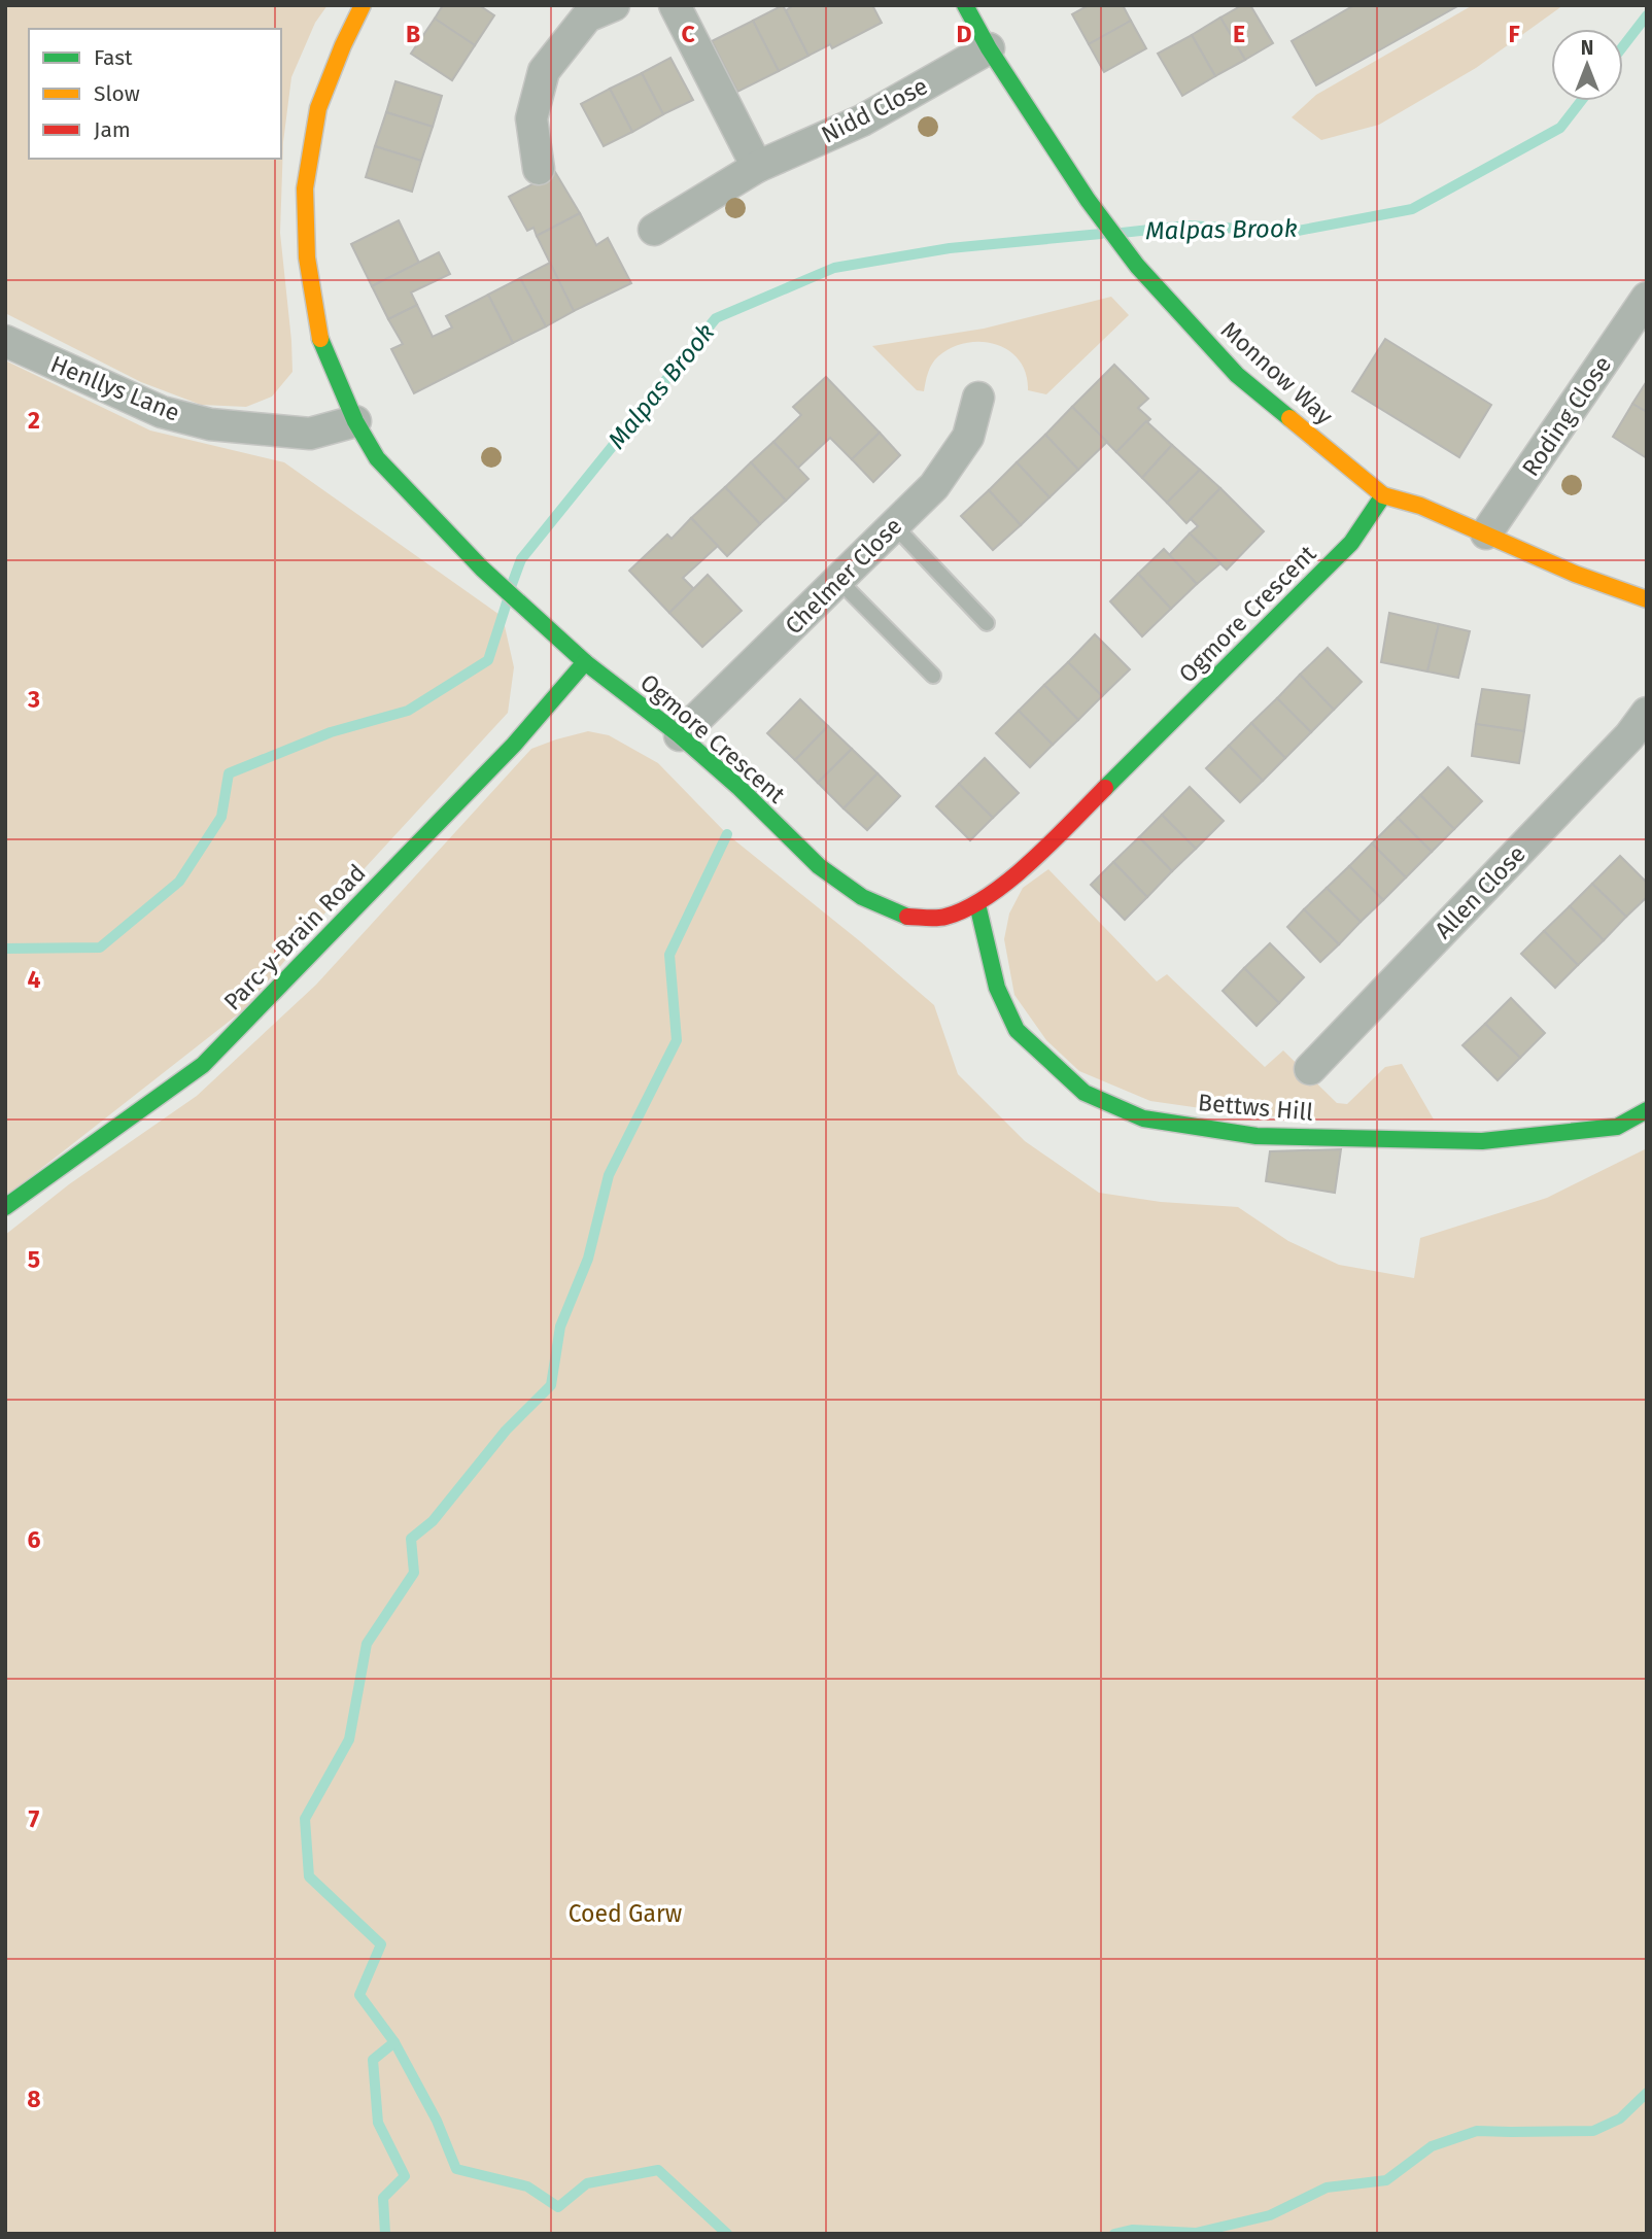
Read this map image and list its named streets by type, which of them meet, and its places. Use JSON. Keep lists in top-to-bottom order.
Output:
{
  "streets": {
    "street": [
      "Nidd Close",
      "Monnow Way",
      "Henllys Lane",
      "Roding Close",
      "Chelmer Close",
      "Ogmore Crescent",
      "Allen Close",
      "Parc-y-Brain Road",
      "Bettws Hill"
    ]
  },
  "crossings": [
    ["Nidd Close", "Monnow Way"],
    ["Monnow Way", "Roding Close"],
    ["Monnow Way", "Ogmore Crescent"],
    ["Henllys Lane", "Ogmore Crescent"],
    ["Chelmer Close", "Ogmore Crescent"],
    ["Ogmore Crescent", "Parc-y-Brain Road"],
    ["Ogmore Crescent", "Bettws Hill"]
  ],
  "water": ["Malpas Brook"],
  "parks": ["Coed Garw"],
  "legend": ["Fast", "Slow", "Jam"],
  "north": "top",
  "grid": {
    "columns": [
      "B",
      "C",
      "D",
      "E",
      "F"
    ],
    "rows": [
      "2",
      "3",
      "4",
      "5",
      "6",
      "7",
      "8"
    ]
  }
}
